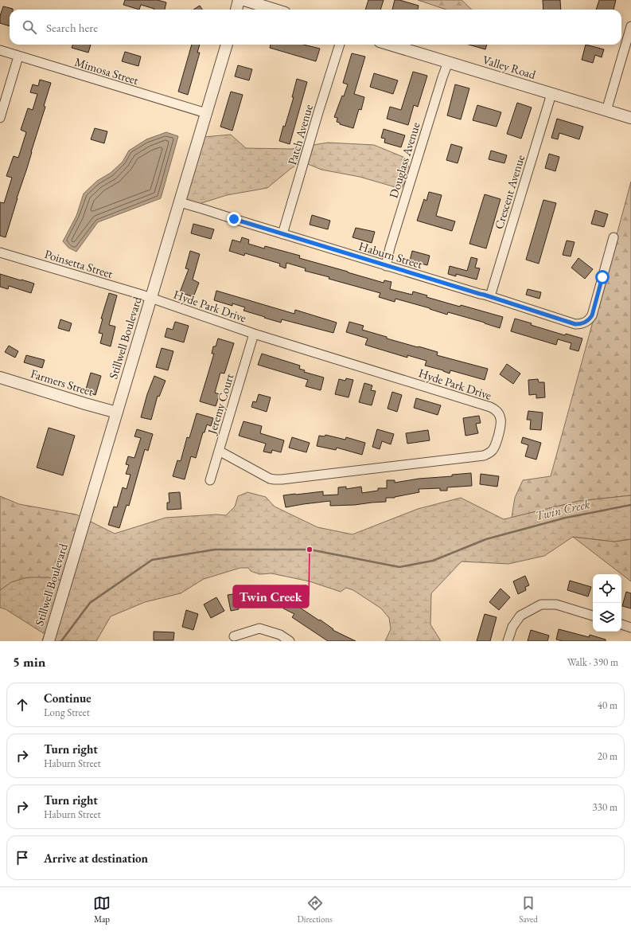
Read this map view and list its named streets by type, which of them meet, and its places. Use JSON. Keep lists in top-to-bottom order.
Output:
{
  "streets": {
    "street": [
      "Valley Road",
      "Mimosa Street",
      "Patch Avenue",
      "Douglass Avenue",
      "Crescent Avenue",
      "Haburn Street",
      "Poinsetta Street",
      "Hyde Park Drive",
      "Stillwell Boulevard",
      "Farmers Street",
      "Jeremy Court"
    ]
  },
  "crossings": [
    ["Valley Road", "Douglass Avenue"],
    ["Valley Road", "Crescent Avenue"],
    ["Mimosa Street", "Stillwell Boulevard"],
    ["Patch Avenue", "Haburn Street"],
    ["Douglass Avenue", "Haburn Street"],
    ["Crescent Avenue", "Haburn Street"],
    ["Haburn Street", "Stillwell Boulevard"],
    ["Poinsetta Street", "Hyde Park Drive"],
    ["Poinsetta Street", "Stillwell Boulevard"],
    ["Hyde Park Drive", "Stillwell Boulevard"],
    ["Hyde Park Drive", "Jeremy Court"],
    ["Stillwell Boulevard", "Farmers Street"]
  ],
  "water": ["Twin Creek"],
  "places": ["Twin Creek"],
  "page": {
    "search": "Search here",
    "heading": ["5 min", "Walk · 390 m"],
    "list": [
      ["Continue", "Long Street", "40 m"],
      ["Turn right", "Haburn Street", "20 m"],
      ["Turn right", "Haburn Street", "330 m"],
      "Arrive at destination"
    ],
    "nav": ["Map", "Directions", "Saved"]
  }
}
